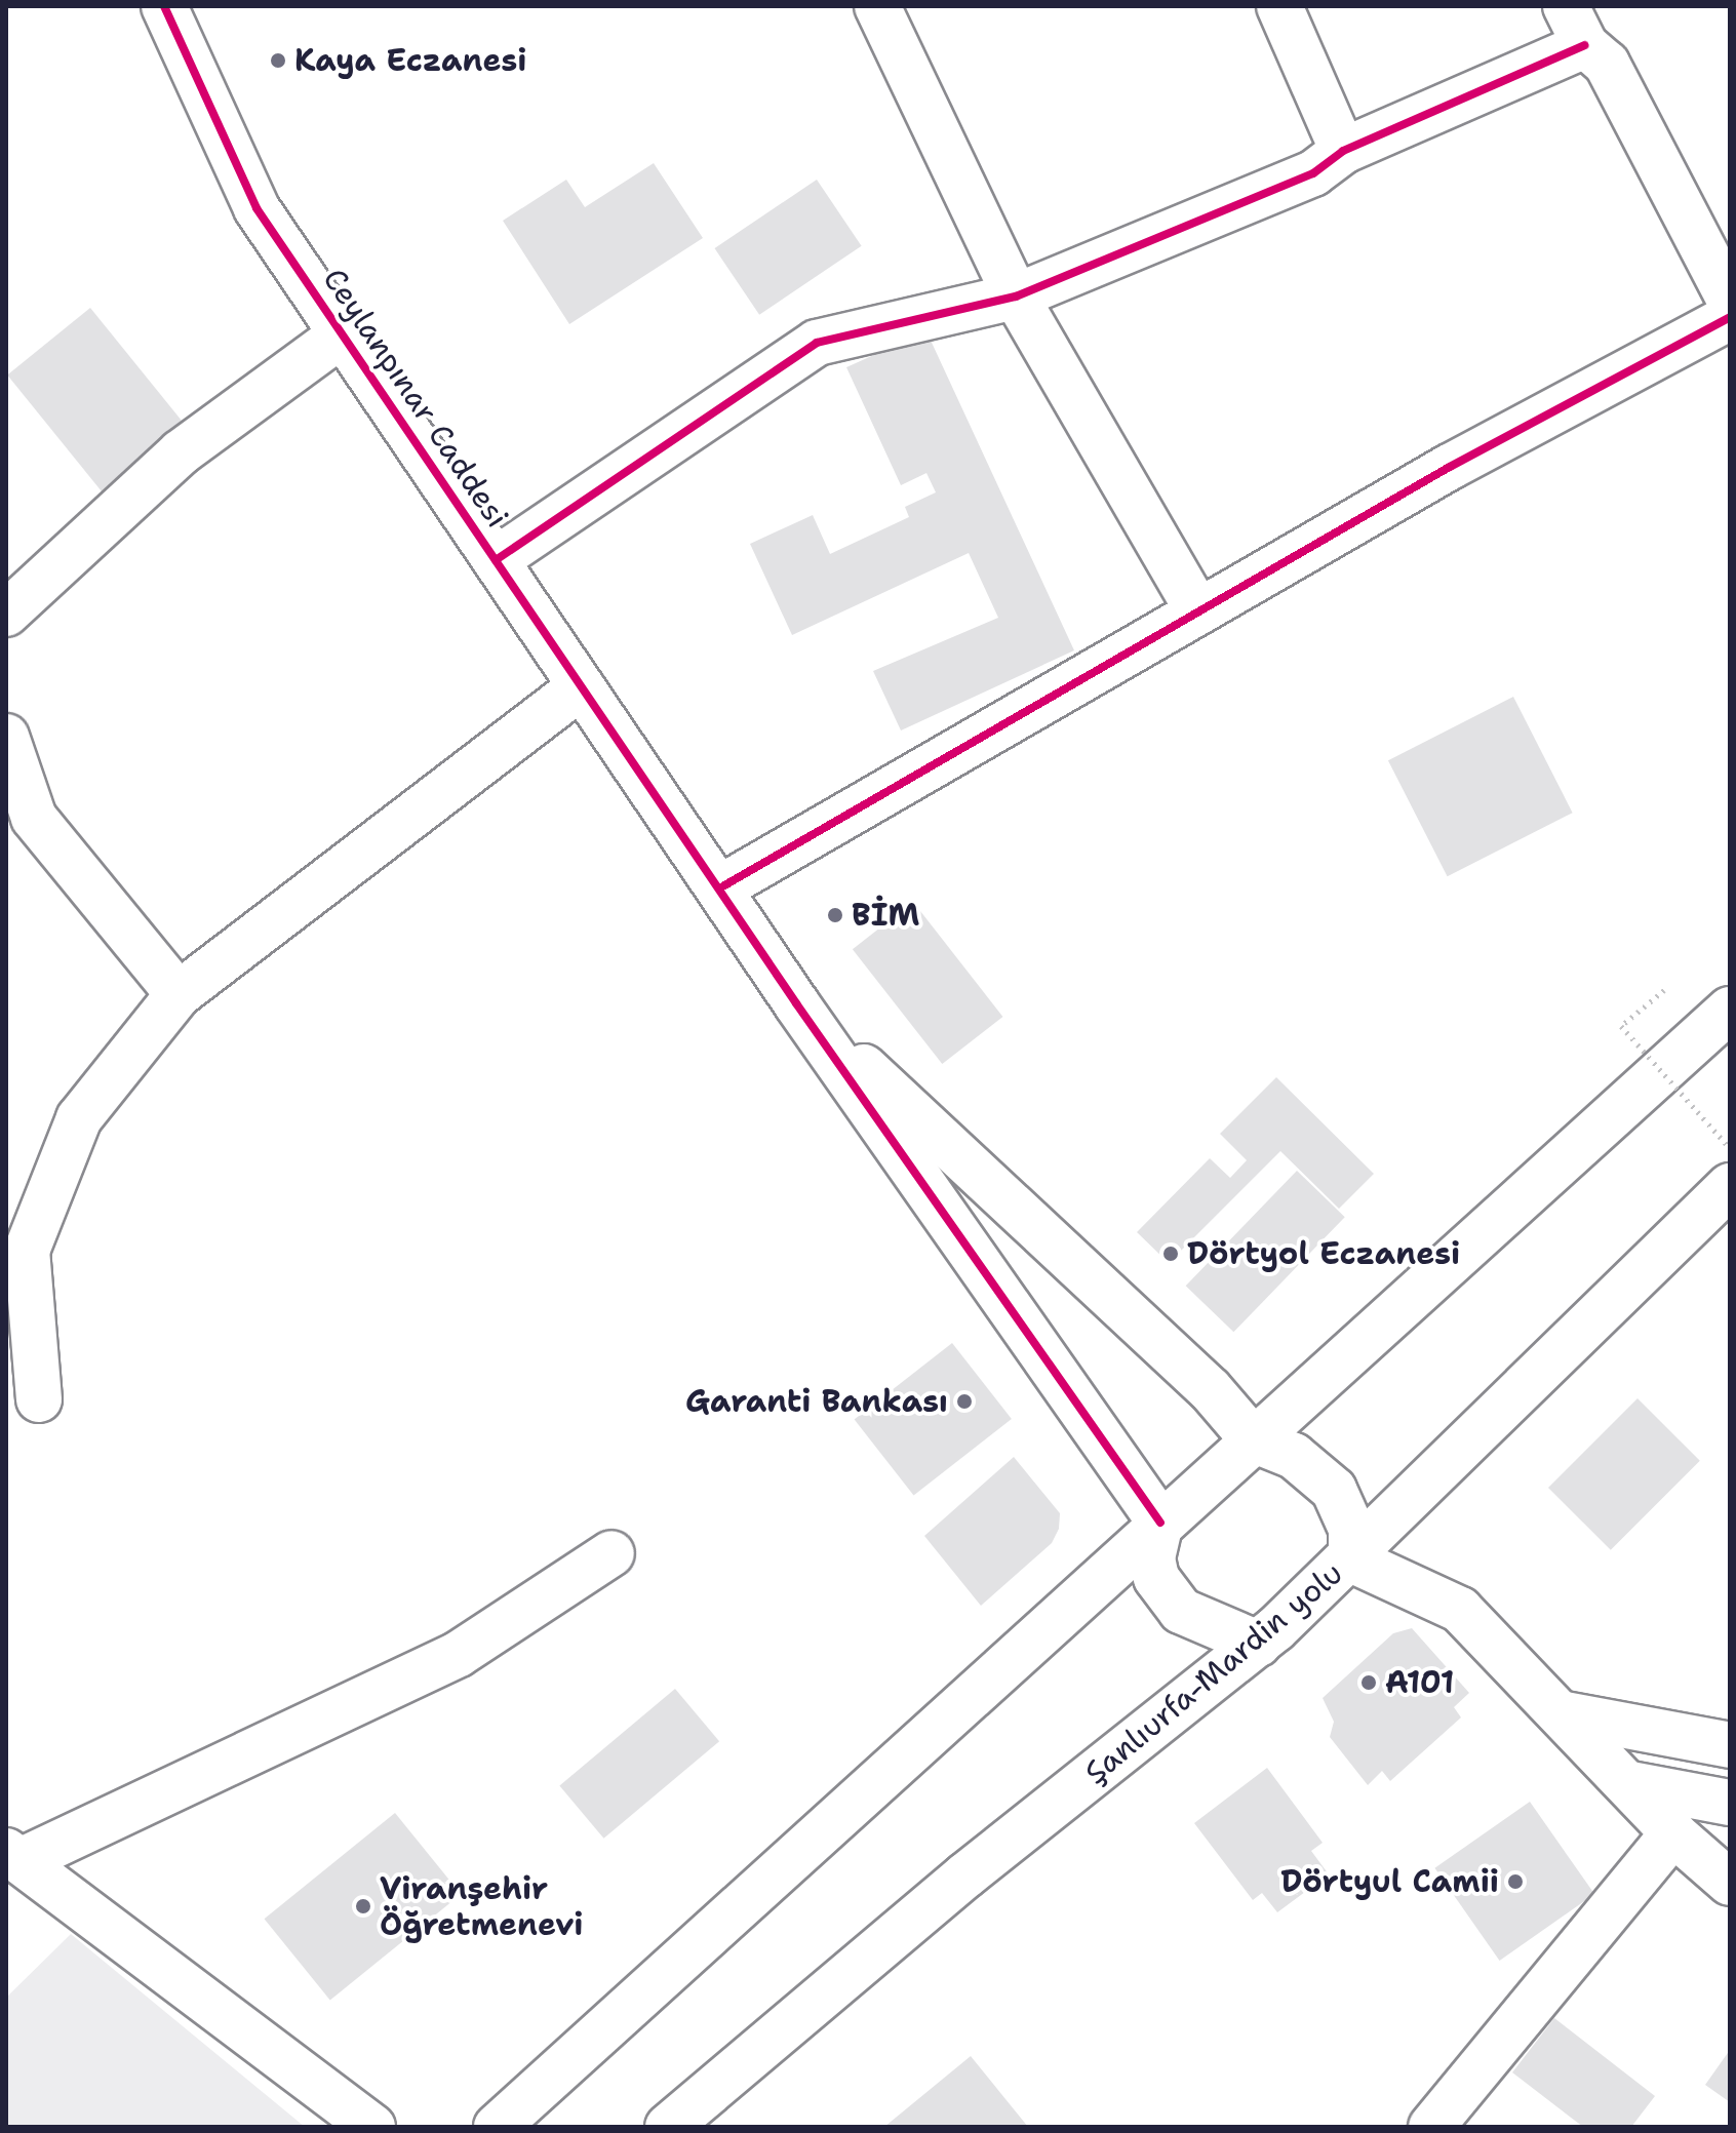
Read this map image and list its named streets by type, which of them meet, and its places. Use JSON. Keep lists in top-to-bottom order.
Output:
{
  "streets": {
    "main road": ["Ceylanpınar Caddesi", "Şanlıurfa-Mardin yolu"]
  },
  "places": [
    "Kaya Eczanesi",
    "BİM",
    "Dörtyol Eczanesi",
    "Garanti Bankası",
    "A101",
    "Dörtyul Camii",
    "Viranşehir Öğretmenevi"
  ]
}
